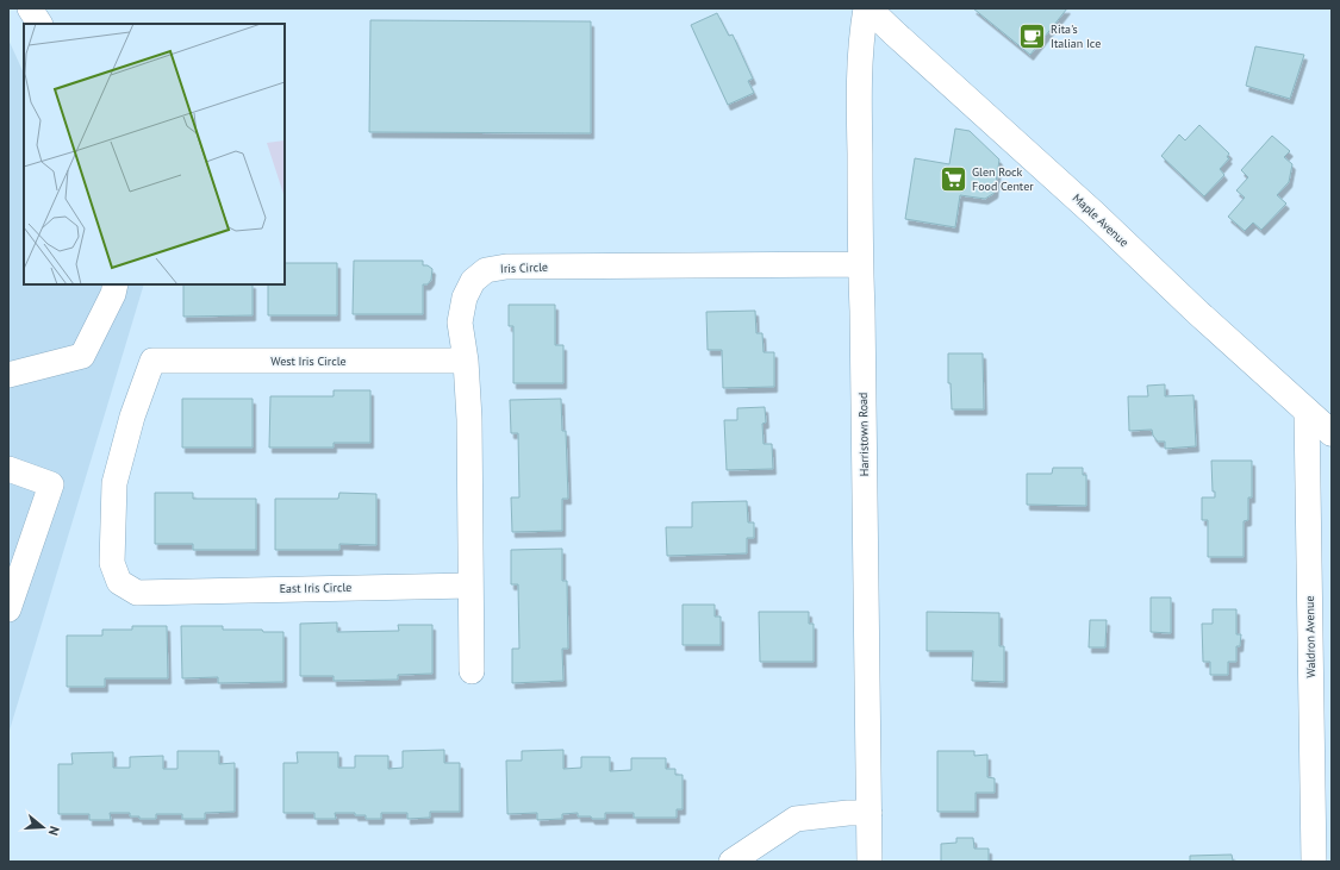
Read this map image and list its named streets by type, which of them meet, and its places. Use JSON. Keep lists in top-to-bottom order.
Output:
{
  "streets": {
    "main road": ["Maple Avenue"],
    "street": [
      "Iris Circle",
      "West Iris Circle",
      "Harristown Road",
      "East Iris Circle",
      "Waldron Avenue"
    ]
  },
  "crossings": [
    ["Maple Avenue", "Harristown Road"],
    ["Maple Avenue", "Waldron Avenue"],
    ["Iris Circle", "West Iris Circle"],
    ["Iris Circle", "Harristown Road"],
    ["Iris Circle", "East Iris Circle"],
    ["West Iris Circle", "East Iris Circle"]
  ],
  "places": {
    "cafe": ["Rita's Italian Ice"],
    "supermarket": ["Glen Rock Food Center"]
  },
  "north": "right"
}
